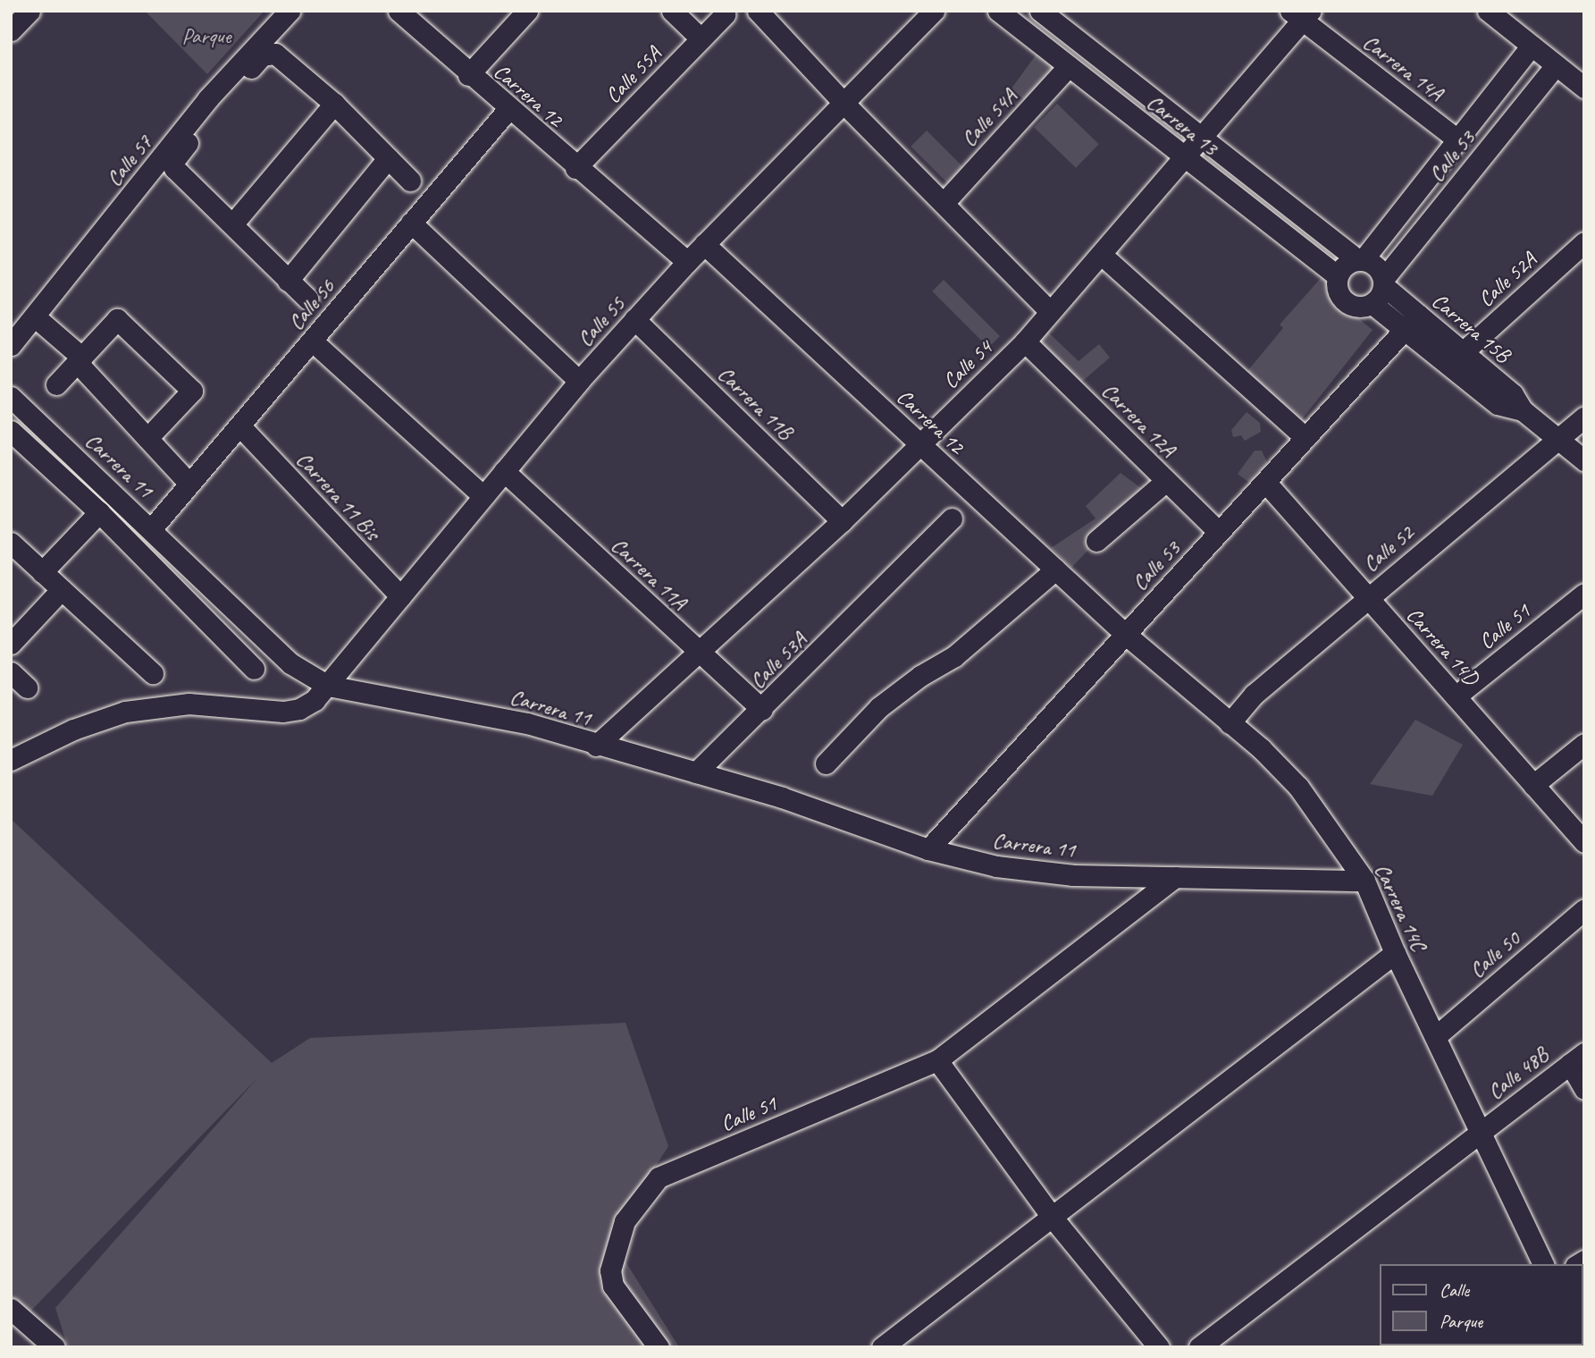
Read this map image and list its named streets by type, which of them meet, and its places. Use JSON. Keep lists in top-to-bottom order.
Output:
{
  "streets": {
    "street": [
      "Carrera 14A",
      "Calle 55A",
      "Carrera 12",
      "Calle 54A",
      "Carrera 13",
      "Calle 53",
      "Calle 57",
      "Calle 52A",
      "Calle 56",
      "Calle 55",
      "Carrera 15B",
      "Calle 54",
      "Carrera 11B",
      "Carrera 12A",
      "Carrera 11",
      "Carrera 11 Bis",
      "Calle 52",
      "Carrera 11A",
      "Calle 51",
      "Carrera 14D",
      "Calle 53A",
      "Carrera 14C",
      "Calle 50",
      "Calle 48B"
    ]
  },
  "crossings": [
    ["Carrera 14A", "Calle 53"],
    ["Carrera 14A", "Calle 54"],
    ["Calle 55A", "Carrera 12"],
    ["Carrera 12", "Calle 53"],
    ["Carrera 12", "Calle 56"],
    ["Carrera 12", "Calle 55"],
    ["Carrera 12", "Calle 54"],
    ["Carrera 12", "Carrera 14C"],
    ["Calle 54A", "Carrera 13"],
    ["Carrera 13", "Calle 53"],
    ["Carrera 13", "Carrera 15B"],
    ["Carrera 13", "Calle 54"],
    ["Calle 53", "Carrera 15B"],
    ["Calle 53", "Carrera 12A"],
    ["Calle 53", "Carrera 11"],
    ["Calle 53", "Carrera 14D"],
    ["Calle 53", "Carrera 14C"],
    ["Calle 52A", "Carrera 15B"],
    ["Calle 56", "Carrera 11"],
    ["Calle 56", "Carrera 11 Bis"],
    ["Calle 55", "Carrera 11B"],
    ["Calle 55", "Carrera 11"],
    ["Calle 55", "Carrera 11 Bis"],
    ["Calle 55", "Carrera 11A"],
    ["Carrera 15B", "Calle 52"],
    ["Calle 54", "Carrera 11B"],
    ["Calle 54", "Carrera 12A"],
    ["Calle 54", "Carrera 11"],
    ["Calle 54", "Carrera 11A"],
    ["Carrera 11", "Calle 51"],
    ["Carrera 11", "Calle 53A"],
    ["Carrera 11", "Carrera 14C"],
    ["Calle 52", "Carrera 14D"],
    ["Calle 52", "Carrera 14C"],
    ["Carrera 11A", "Calle 53A"],
    ["Calle 51", "Carrera 14D"],
    ["Carrera 14C", "Calle 50"],
    ["Carrera 14C", "Calle 48B"]
  ],
  "parks": ["Parque"],
  "legend": ["Calle", "Parque"]
}
